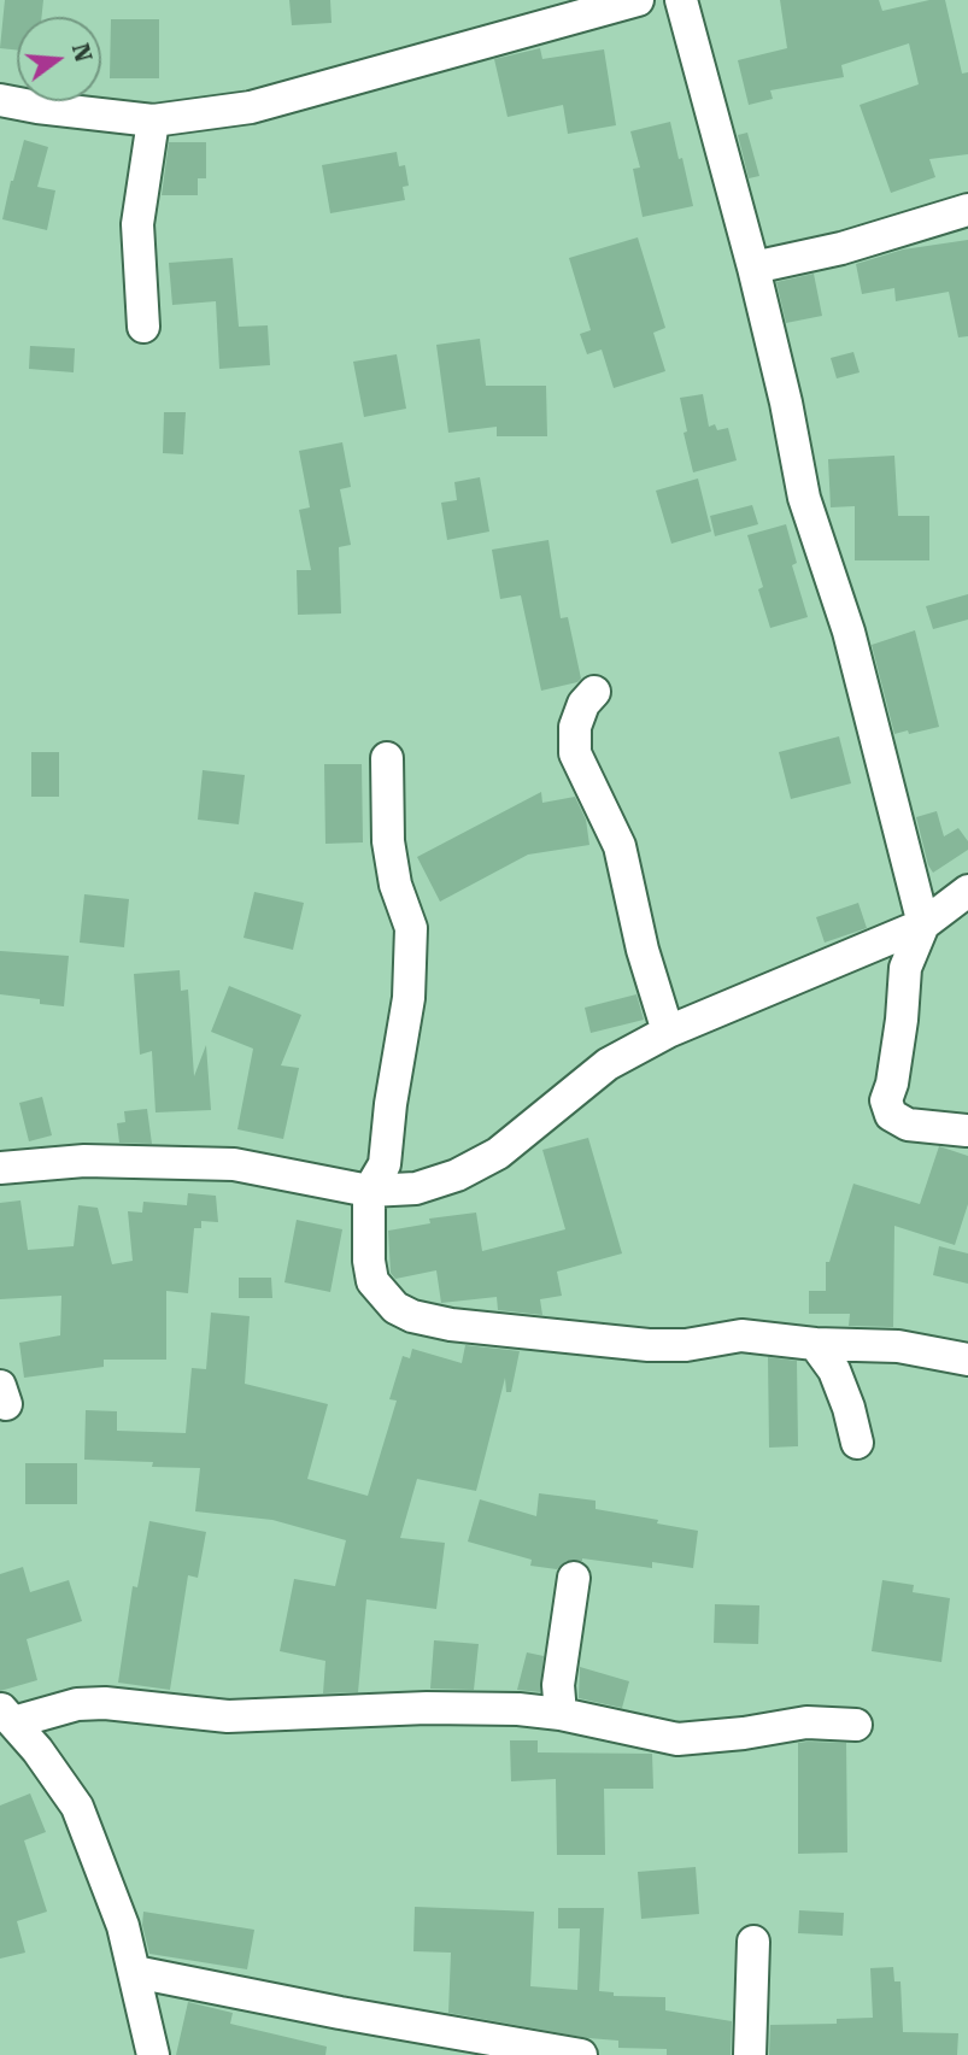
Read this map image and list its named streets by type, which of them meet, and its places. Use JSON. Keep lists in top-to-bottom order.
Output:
{
  "north": "right"
}
